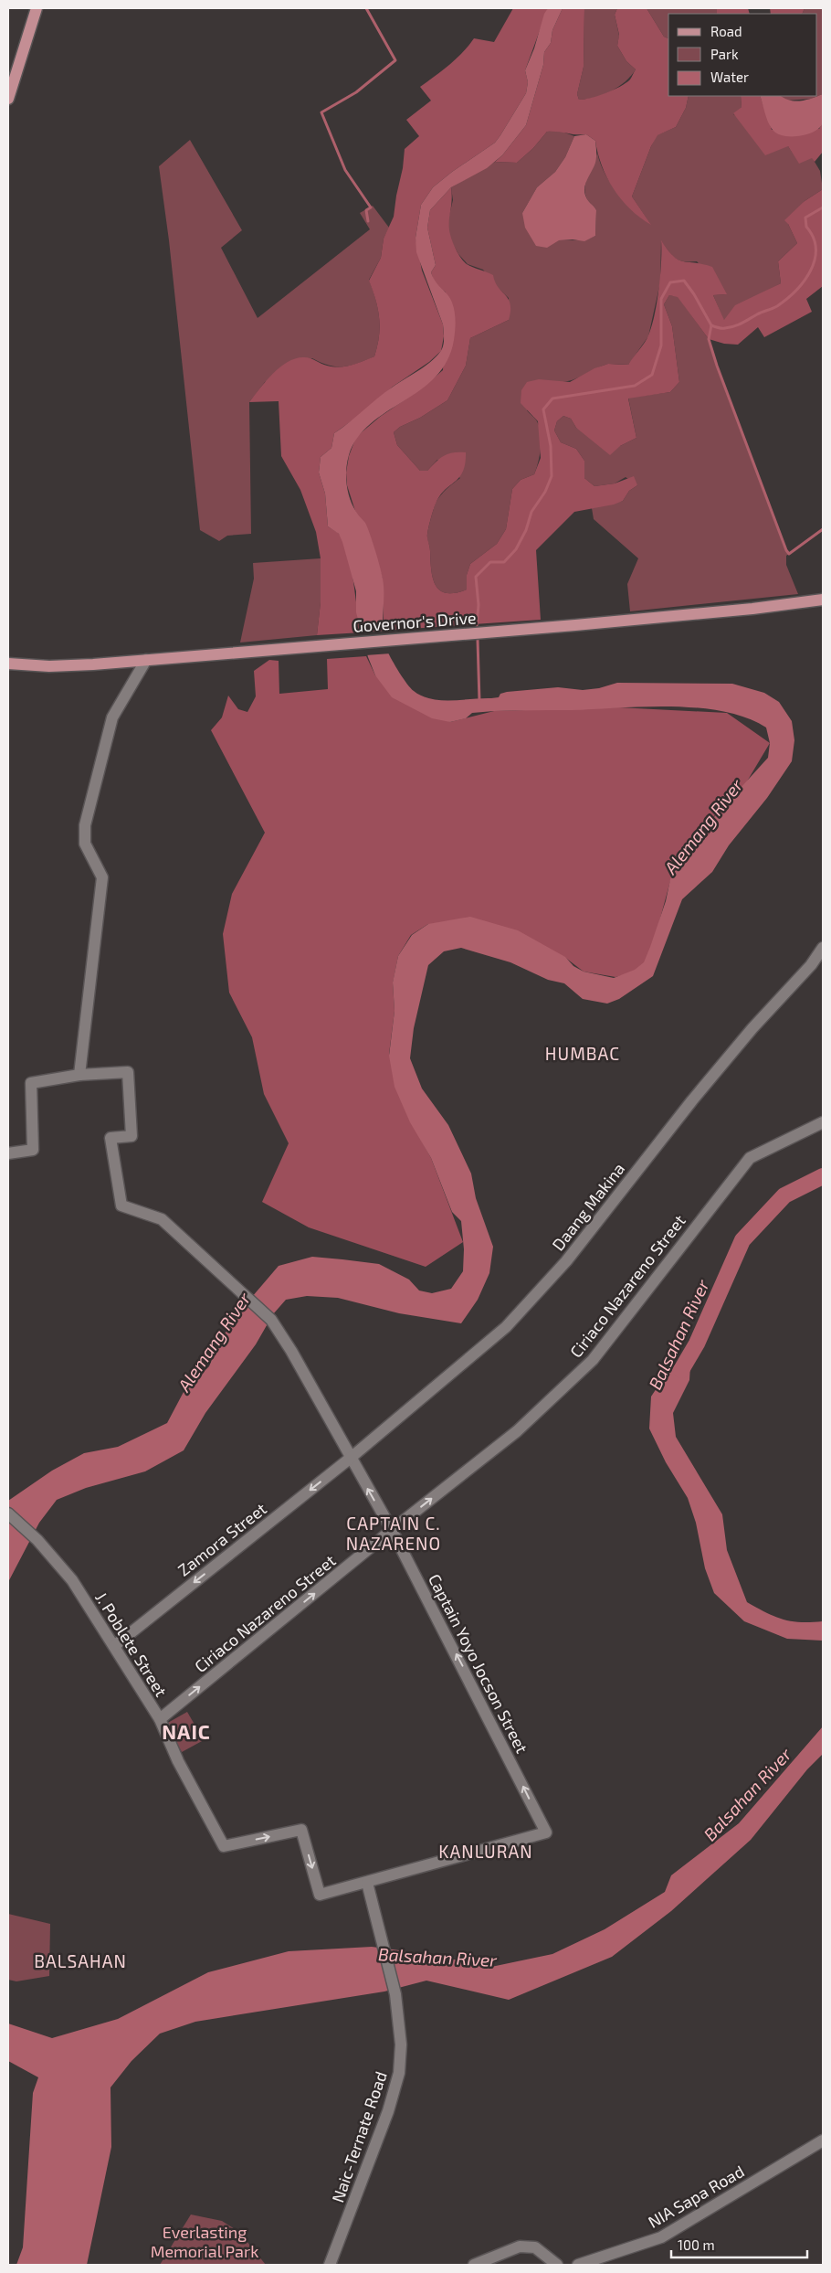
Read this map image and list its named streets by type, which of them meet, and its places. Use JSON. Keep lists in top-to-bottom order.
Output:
{
  "streets": {
    "main road": [
      "Governor's Drive",
      "Daang Makina",
      "Ciriaco Nazareno Street",
      "Zamora Street",
      "J. Poblete Street",
      "Captain Yoyo Jocson Street",
      "Naic-Ternate Road",
      "NIA Sapa Road"
    ]
  },
  "crossings": [
    ["Daang Makina", "Zamora Street"],
    ["Daang Makina", "Captain Yoyo Jocson Street"],
    ["Ciriaco Nazareno Street", "J. Poblete Street"],
    ["Ciriaco Nazareno Street", "Captain Yoyo Jocson Street"],
    ["Zamora Street", "J. Poblete Street"],
    ["Zamora Street", "Captain Yoyo Jocson Street"],
    ["J. Poblete Street", "Captain Yoyo Jocson Street"],
    ["J. Poblete Street", "Naic-Ternate Road"],
    ["Captain Yoyo Jocson Street", "Naic-Ternate Road"]
  ],
  "one_way": ["Ciriaco Nazareno Street", "Zamora Street"],
  "districts": [
    "HUMBAC",
    "CAPTAIN C. NAZARENO",
    "NAIC",
    "KANLURAN",
    "BALSAHAN"
  ],
  "water": ["Alemang River", "Balsahan River"],
  "parks": ["Everlasting Memorial Park"],
  "legend": ["Road", "Park", "Water"],
  "scale_bar": "100 m"
}
